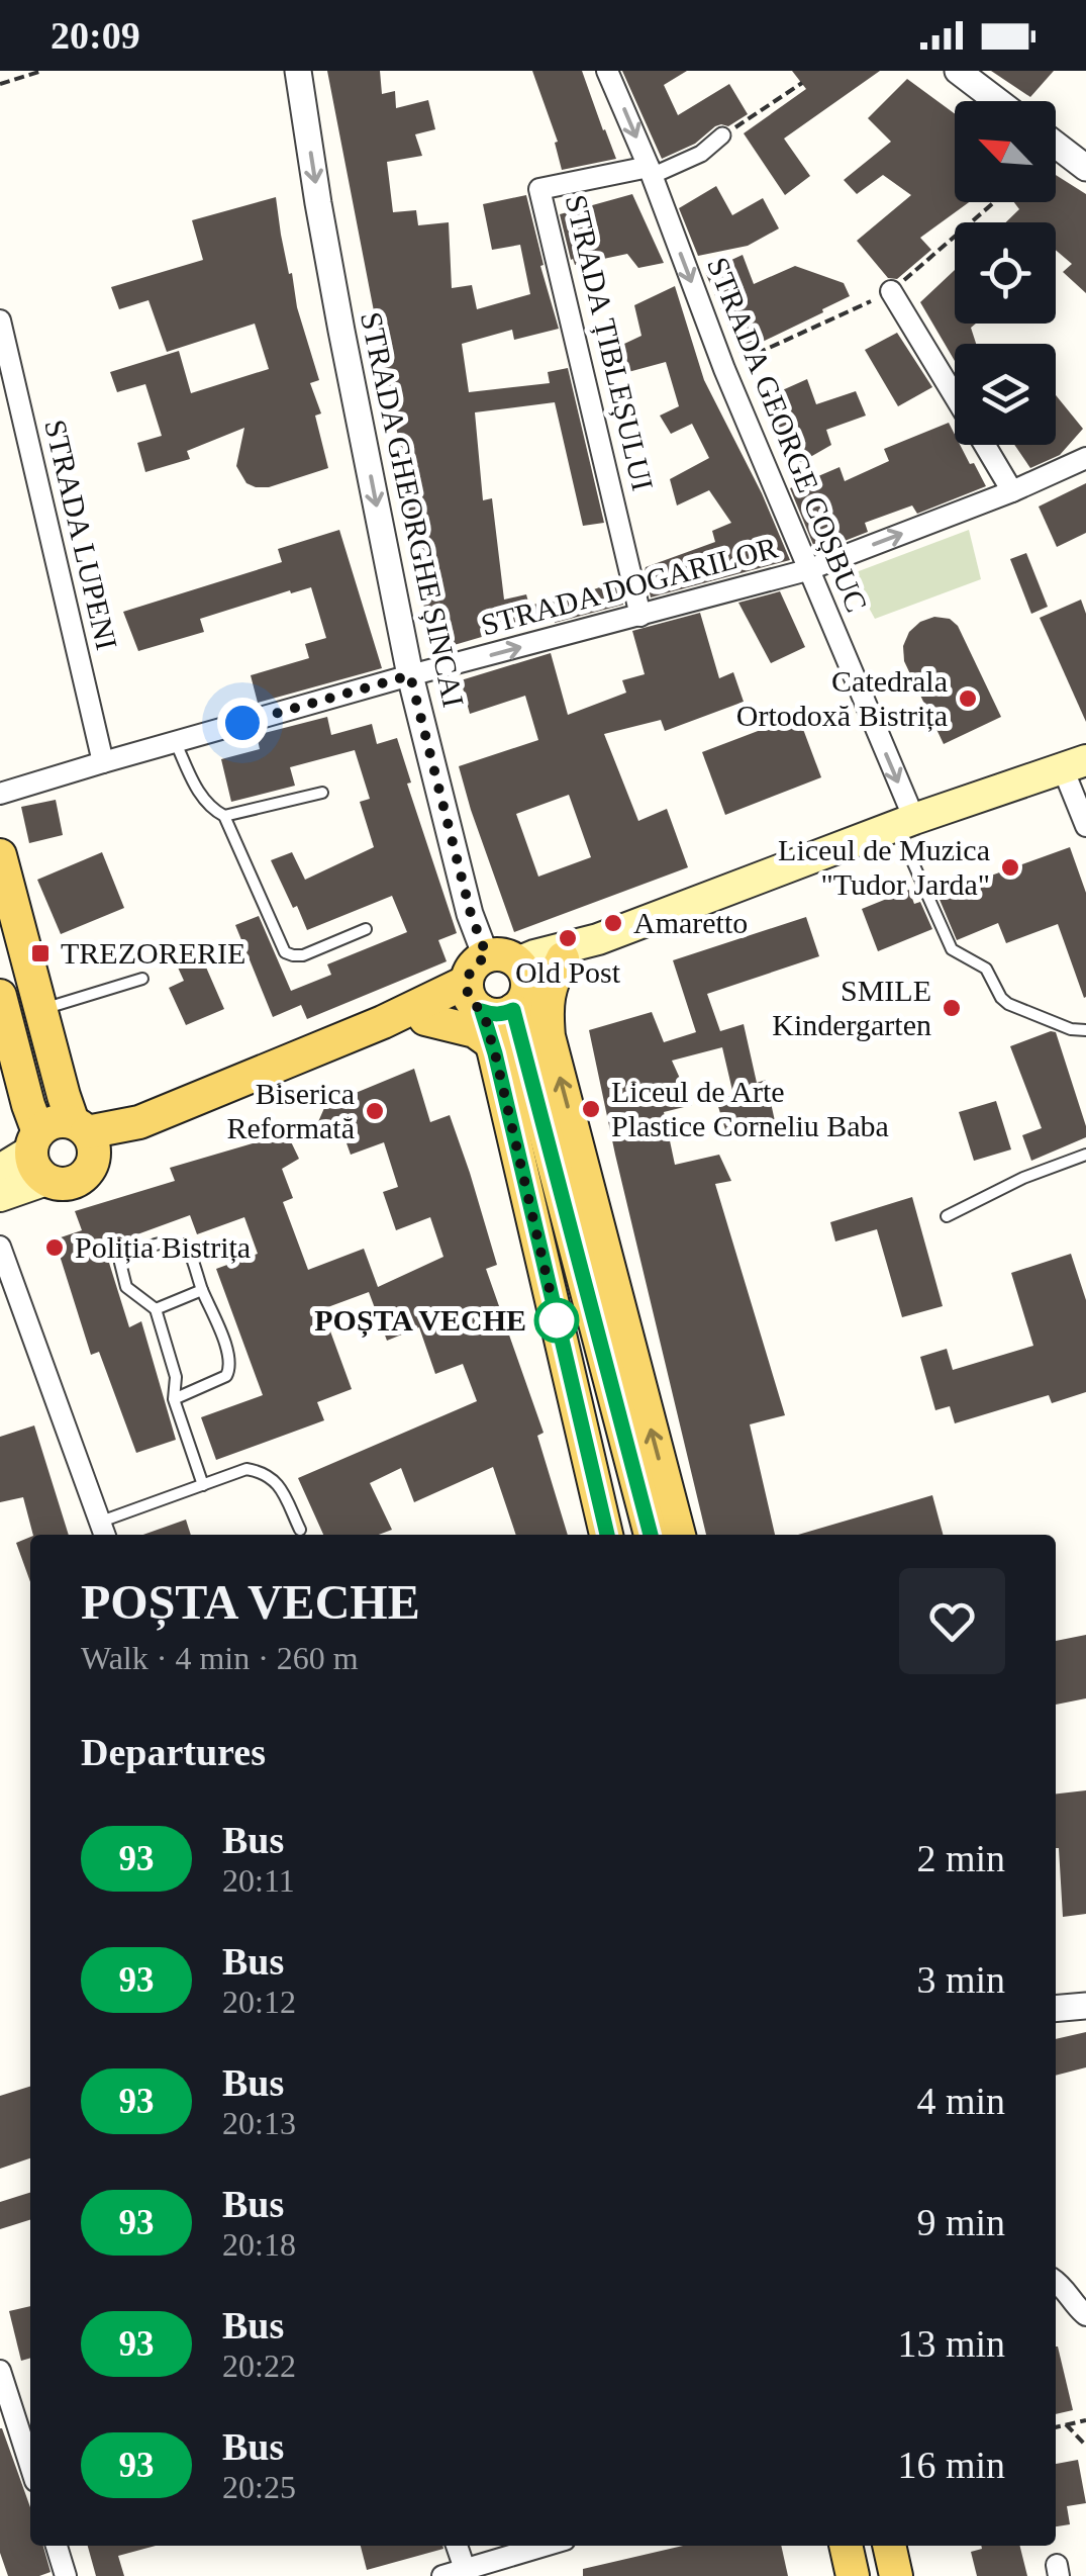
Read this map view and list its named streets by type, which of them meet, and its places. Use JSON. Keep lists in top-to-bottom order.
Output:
{
  "streets": {
    "street": [
      "STRADA ȚIBLEȘULUI",
      "STRADA GEORGE COȘBUC",
      "STRADA GHEORGHE ȘINCAI",
      "STRADA LUPENI",
      "STRADA DOGARILOR"
    ]
  },
  "crossings": [
    ["STRADA ȚIBLEȘULUI", "STRADA GEORGE COȘBUC"],
    ["STRADA ȚIBLEȘULUI", "STRADA DOGARILOR"],
    ["STRADA GEORGE COȘBUC", "STRADA DOGARILOR"],
    ["STRADA GHEORGHE ȘINCAI", "STRADA DOGARILOR"],
    ["STRADA LUPENI", "STRADA DOGARILOR"]
  ],
  "one_way": ["STRADA GEORGE COȘBUC", "STRADA GHEORGHE ȘINCAI", "STRADA DOGARILOR"],
  "places": {
    "other": [
      "Catedrala Ortodoxă Bistrița",
      "Liceul de Muzica \"Tudor Jarda\"",
      "Amaretto",
      "Old Post",
      "SMILE Kindergarten",
      "Liceul de Arte Plastice Corneliu Baba",
      "Biserica Reformată",
      "Poliția Bistrița",
      "POȘTA VECHE"
    ],
    "transit": ["TREZORERIE"]
  },
  "lines": ["bus line 93"],
  "north": "top left",
  "page": {
    "status": "20:09",
    "heading": [
      ["POȘTA VECHE", "Walk · 4 min · 260 m"],
      "Departures"
    ],
    "list": [
      {
        "mark": "93",
        "name": "Bus",
        "note": "20:11",
        "value": "2 min"
      },
      {
        "mark": "93",
        "name": "Bus",
        "note": "20:12",
        "value": "3 min"
      },
      {
        "mark": "93",
        "name": "Bus",
        "note": "20:13",
        "value": "4 min"
      },
      {
        "mark": "93",
        "name": "Bus",
        "note": "20:18",
        "value": "9 min"
      },
      {
        "mark": "93",
        "name": "Bus",
        "note": "20:22",
        "value": "13 min"
      },
      {
        "mark": "93",
        "name": "Bus",
        "note": "20:25",
        "value": "16 min"
      }
    ]
  }
}
